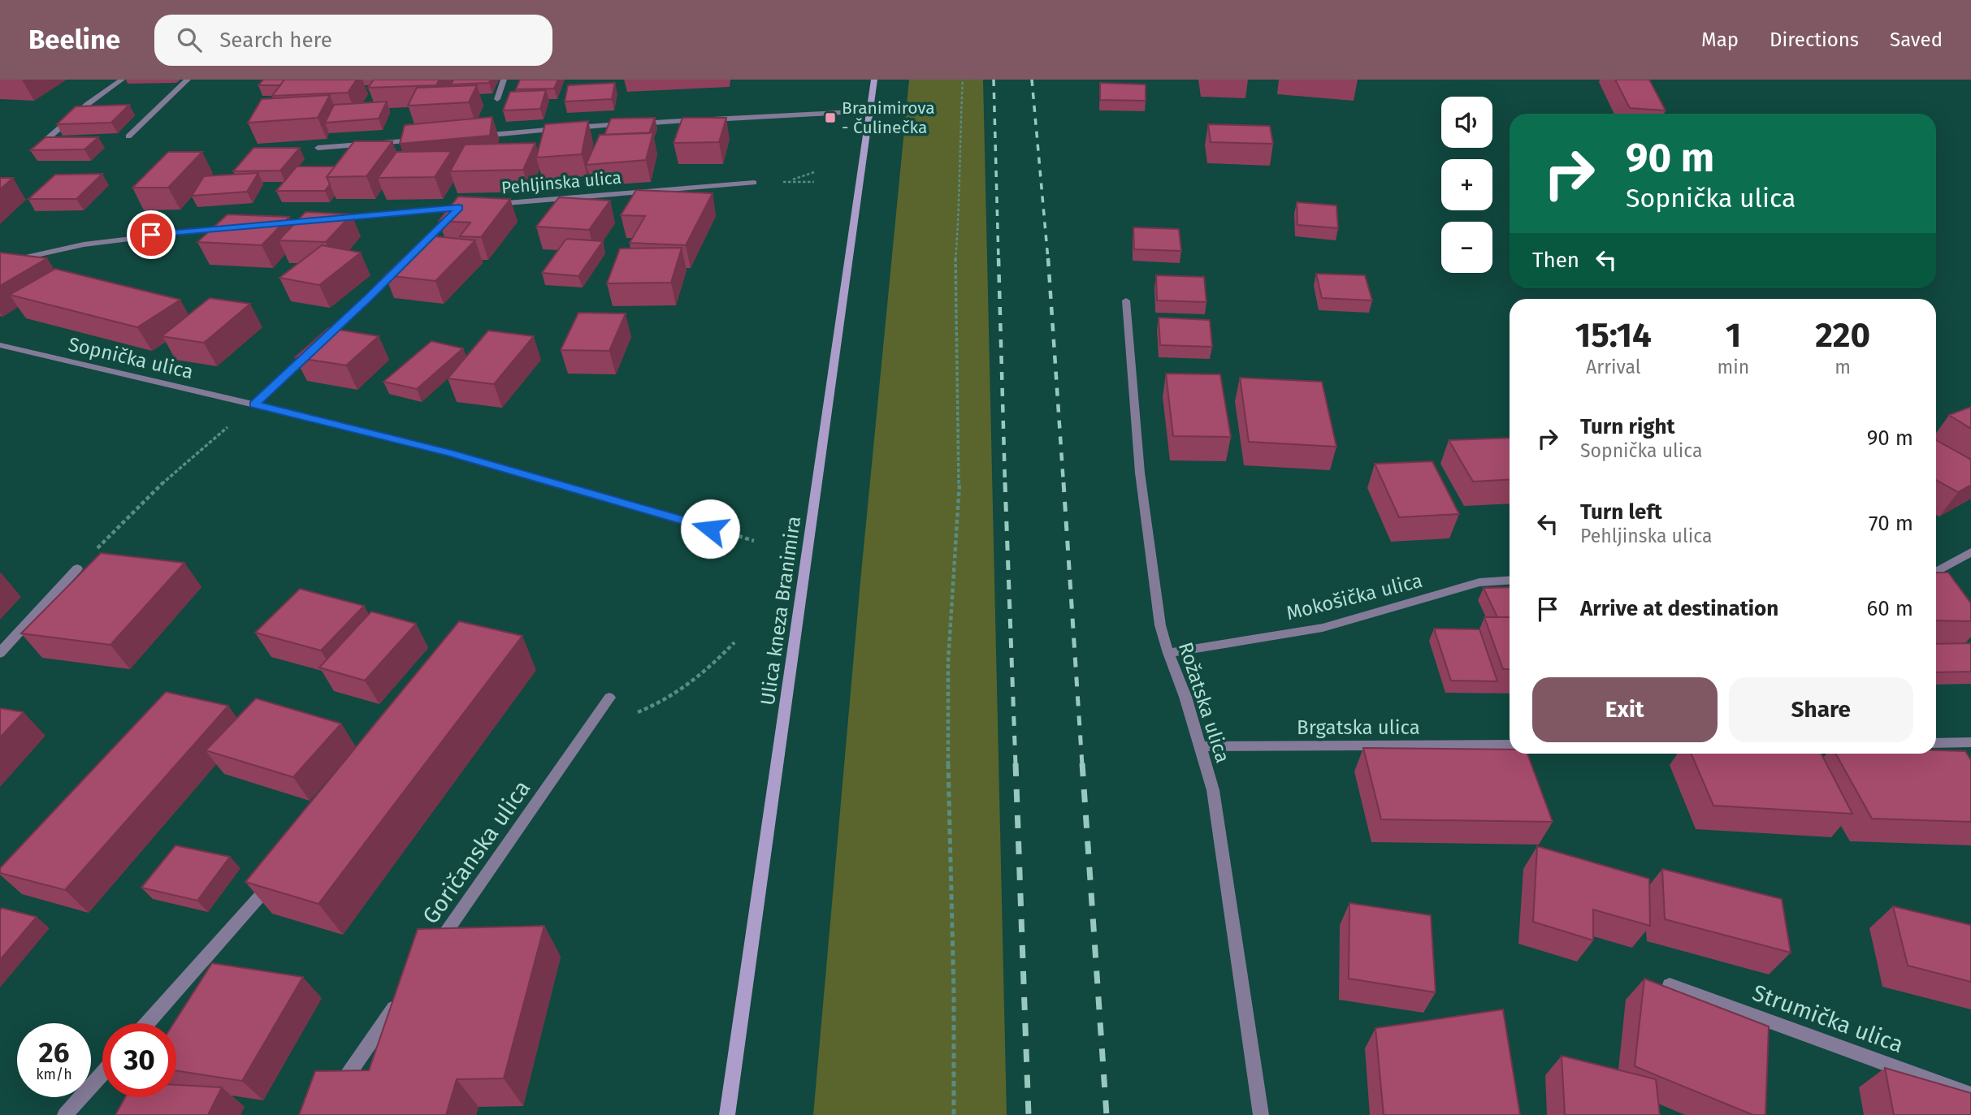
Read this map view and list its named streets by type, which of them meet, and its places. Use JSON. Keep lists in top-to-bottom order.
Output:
{
  "streets": {
    "main road": ["Ulica kneza Branimira"],
    "street": [
      "Pehljinska ulica",
      "Sopnička ulica",
      "Mokošička ulica",
      "Rožatska ulica",
      "Brgatska ulica",
      "Goričanska ulica",
      "Strumička ulica"
    ]
  },
  "crossings": [
    ["Mokošička ulica", "Rožatska ulica"],
    ["Rožatska ulica", "Brgatska ulica"]
  ],
  "places": {
    "transit": ["Branimirova - Čulinečka"]
  },
  "page": {
    "header": "Beeline",
    "search": "Search here",
    "nav": ["Map", "Directions", "Saved"],
    "map_buttons": ["+", "−"],
    "turn": ["90 m", "Sopnička ulica"],
    "then": "Then",
    "eta": [
      "15:14",
      "Arrival",
      "1",
      "min",
      "220",
      "m"
    ],
    "list": [
      {
        "name": "Turn right",
        "note": "Sopnička ulica",
        "value": "90 m"
      },
      {
        "name": "Turn left",
        "note": "Pehljinska ulica",
        "value": "70 m"
      },
      {
        "name": "Arrive at destination",
        "value": "60 m"
      }
    ],
    "buttons": ["Exit", "Share"],
    "speed": "26 km/h",
    "limit": "30"
  }
}
